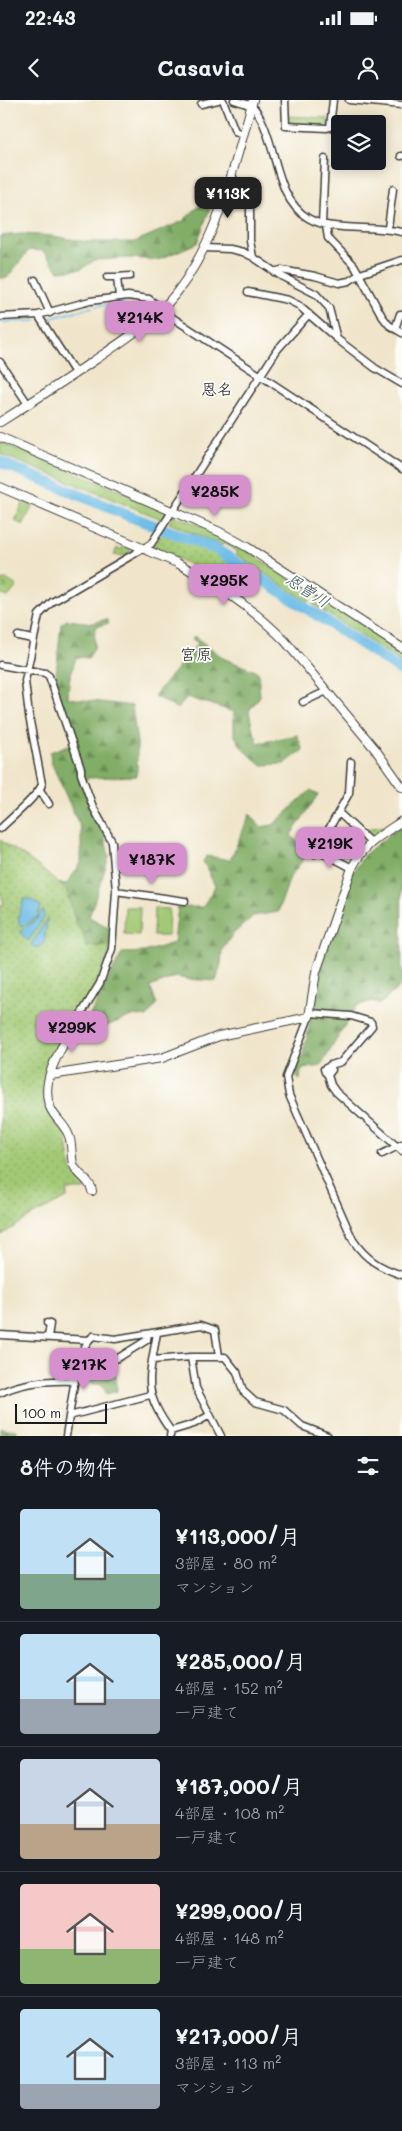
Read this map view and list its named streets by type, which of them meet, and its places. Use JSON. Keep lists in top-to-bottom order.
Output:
{
  "districts": ["恩名", "宮原"],
  "water": ["恩曽川"],
  "scale_bar": "100 m",
  "page": {
    "status": "22:43",
    "header": "Casavia",
    "price": [
      "¥113K",
      "¥214K",
      "¥285K",
      "¥295K",
      "¥219K",
      "¥187K",
      "¥299K",
      "¥217K"
    ],
    "scale": "100 m",
    "heading": "8件の物件",
    "list": [
      {
        "name": "¥113,000/月",
        "note": "3部屋 · 80 m² · マンション"
      },
      {
        "name": "¥285,000/月",
        "note": "4部屋 · 152 m² · 一戸建て"
      },
      {
        "name": "¥187,000/月",
        "note": "4部屋 · 108 m² · 一戸建て"
      },
      {
        "name": "¥299,000/月",
        "note": "4部屋 · 148 m² · 一戸建て"
      },
      {
        "name": "¥217,000/月",
        "note": "3部屋 · 113 m² · マンション"
      }
    ]
  }
}
